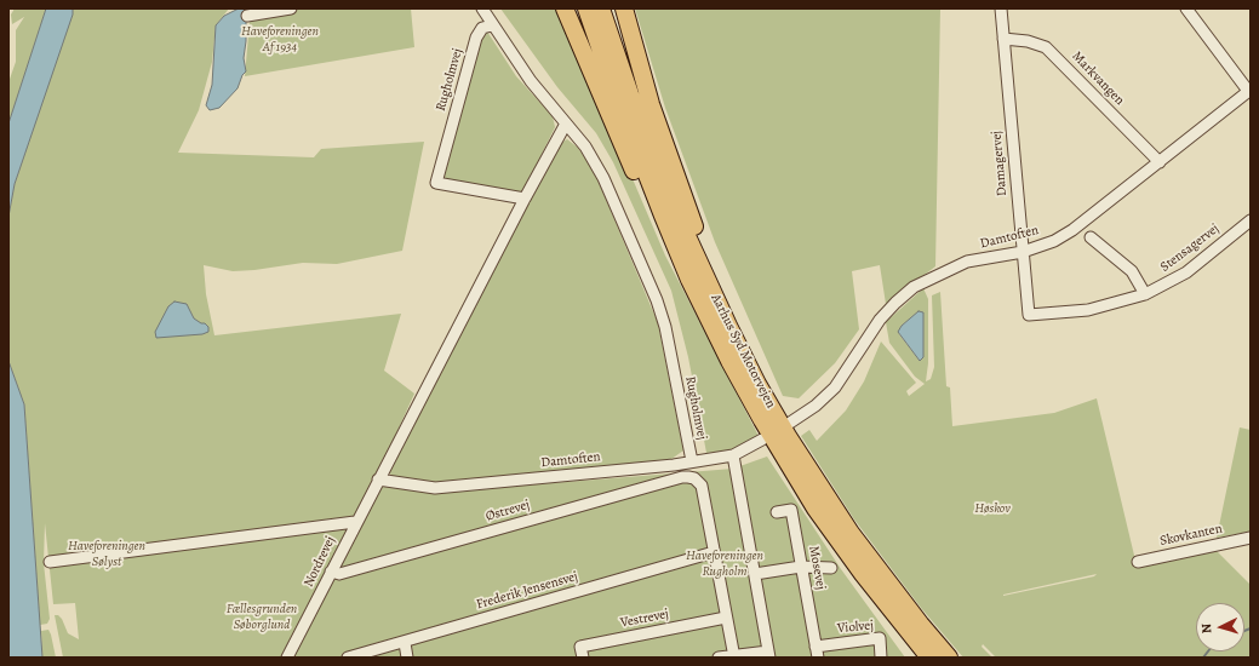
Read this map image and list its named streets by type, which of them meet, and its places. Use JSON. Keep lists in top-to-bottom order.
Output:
{
  "streets": {
    "highway": ["Aarhus Syd Motorvejen"],
    "street": [
      "Markvangen",
      "Rugholmvej",
      "Damagervej",
      "Damtoften",
      "Stensagervej",
      "Østrevej",
      "Skovkanten",
      "Nordrevej",
      "Mosevej",
      "Frederik Jensensvej",
      "Vestrevej",
      "Violvej"
    ]
  },
  "crossings": [
    ["Markvangen", "Damagervej"],
    ["Markvangen", "Damtoften"],
    ["Rugholmvej", "Damtoften"],
    ["Damagervej", "Damtoften"],
    ["Damagervej", "Stensagervej"],
    ["Damtoften", "Nordrevej"],
    ["Østrevej", "Nordrevej"],
    ["Østrevej", "Frederik Jensensvej"],
    ["Mosevej", "Violvej"]
  ],
  "parks": [
    "Haveforeningen Af 1934",
    "Høskov",
    "Haveforeningen Sølyst",
    "Haveforeningen Rugholm",
    "Fællesgrunden Søborglund"
  ],
  "north": "left"
}
